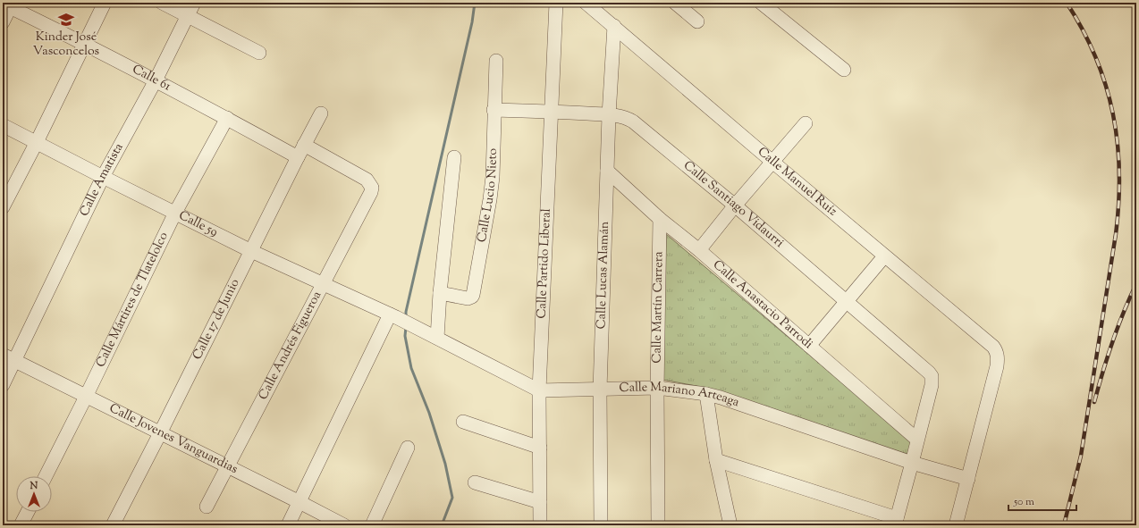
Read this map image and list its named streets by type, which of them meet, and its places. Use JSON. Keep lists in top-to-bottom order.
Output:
{
  "streets": {
    "street": [
      "Calle 61",
      "Calle Amatista",
      "Calle Manuel Ruíz",
      "Calle Lucio Nieto",
      "Calle Santiago Vidaurri",
      "Calle 59",
      "Calle Partido Liberal",
      "Calle Lucas Alamán",
      "Calle Mártires de Tlatelolco",
      "Calle Anastacio Parrodi",
      "Calle Martín Carrera",
      "Calle 17 de Junio",
      "Calle Andrés Figueroa",
      "Calle Mariano Arteaga",
      "Calle Jovenes Vanguardias"
    ]
  },
  "crossings": [
    ["Calle 61", "Calle Amatista"],
    ["Calle 61", "Calle Mártires de Tlatelolco"],
    ["Calle 61", "Calle 17 de Junio"],
    ["Calle Amatista", "Calle 59"],
    ["Calle Amatista", "Calle Jovenes Vanguardias"],
    ["Calle Manuel Ruíz", "Calle Lucas Alamán"],
    ["Calle Manuel Ruíz", "Calle Mariano Arteaga"],
    ["Calle Lucio Nieto", "Calle Santiago Vidaurri"],
    ["Calle Santiago Vidaurri", "Calle Partido Liberal"],
    ["Calle Santiago Vidaurri", "Calle Lucas Alamán"],
    ["Calle Santiago Vidaurri", "Calle Anastacio Parrodi"],
    ["Calle 59", "Calle Mártires de Tlatelolco"],
    ["Calle 59", "Calle 17 de Junio"],
    ["Calle 59", "Calle Andrés Figueroa"],
    ["Calle 59", "Calle Mariano Arteaga"],
    ["Calle Partido Liberal", "Calle Mariano Arteaga"],
    ["Calle Lucas Alamán", "Calle Anastacio Parrodi"],
    ["Calle Lucas Alamán", "Calle Mariano Arteaga"],
    ["Calle Mártires de Tlatelolco", "Calle Jovenes Vanguardias"],
    ["Calle Anastacio Parrodi", "Calle Martín Carrera"],
    ["Calle Martín Carrera", "Calle Mariano Arteaga"],
    ["Calle 17 de Junio", "Calle Andrés Figueroa"],
    ["Calle 17 de Junio", "Calle Jovenes Vanguardias"],
    ["Calle Andrés Figueroa", "Calle Jovenes Vanguardias"]
  ],
  "places": {
    "school or university": ["Kinder José Vasconcelos"]
  },
  "scale_bar": "50 m",
  "north": "top"
}
